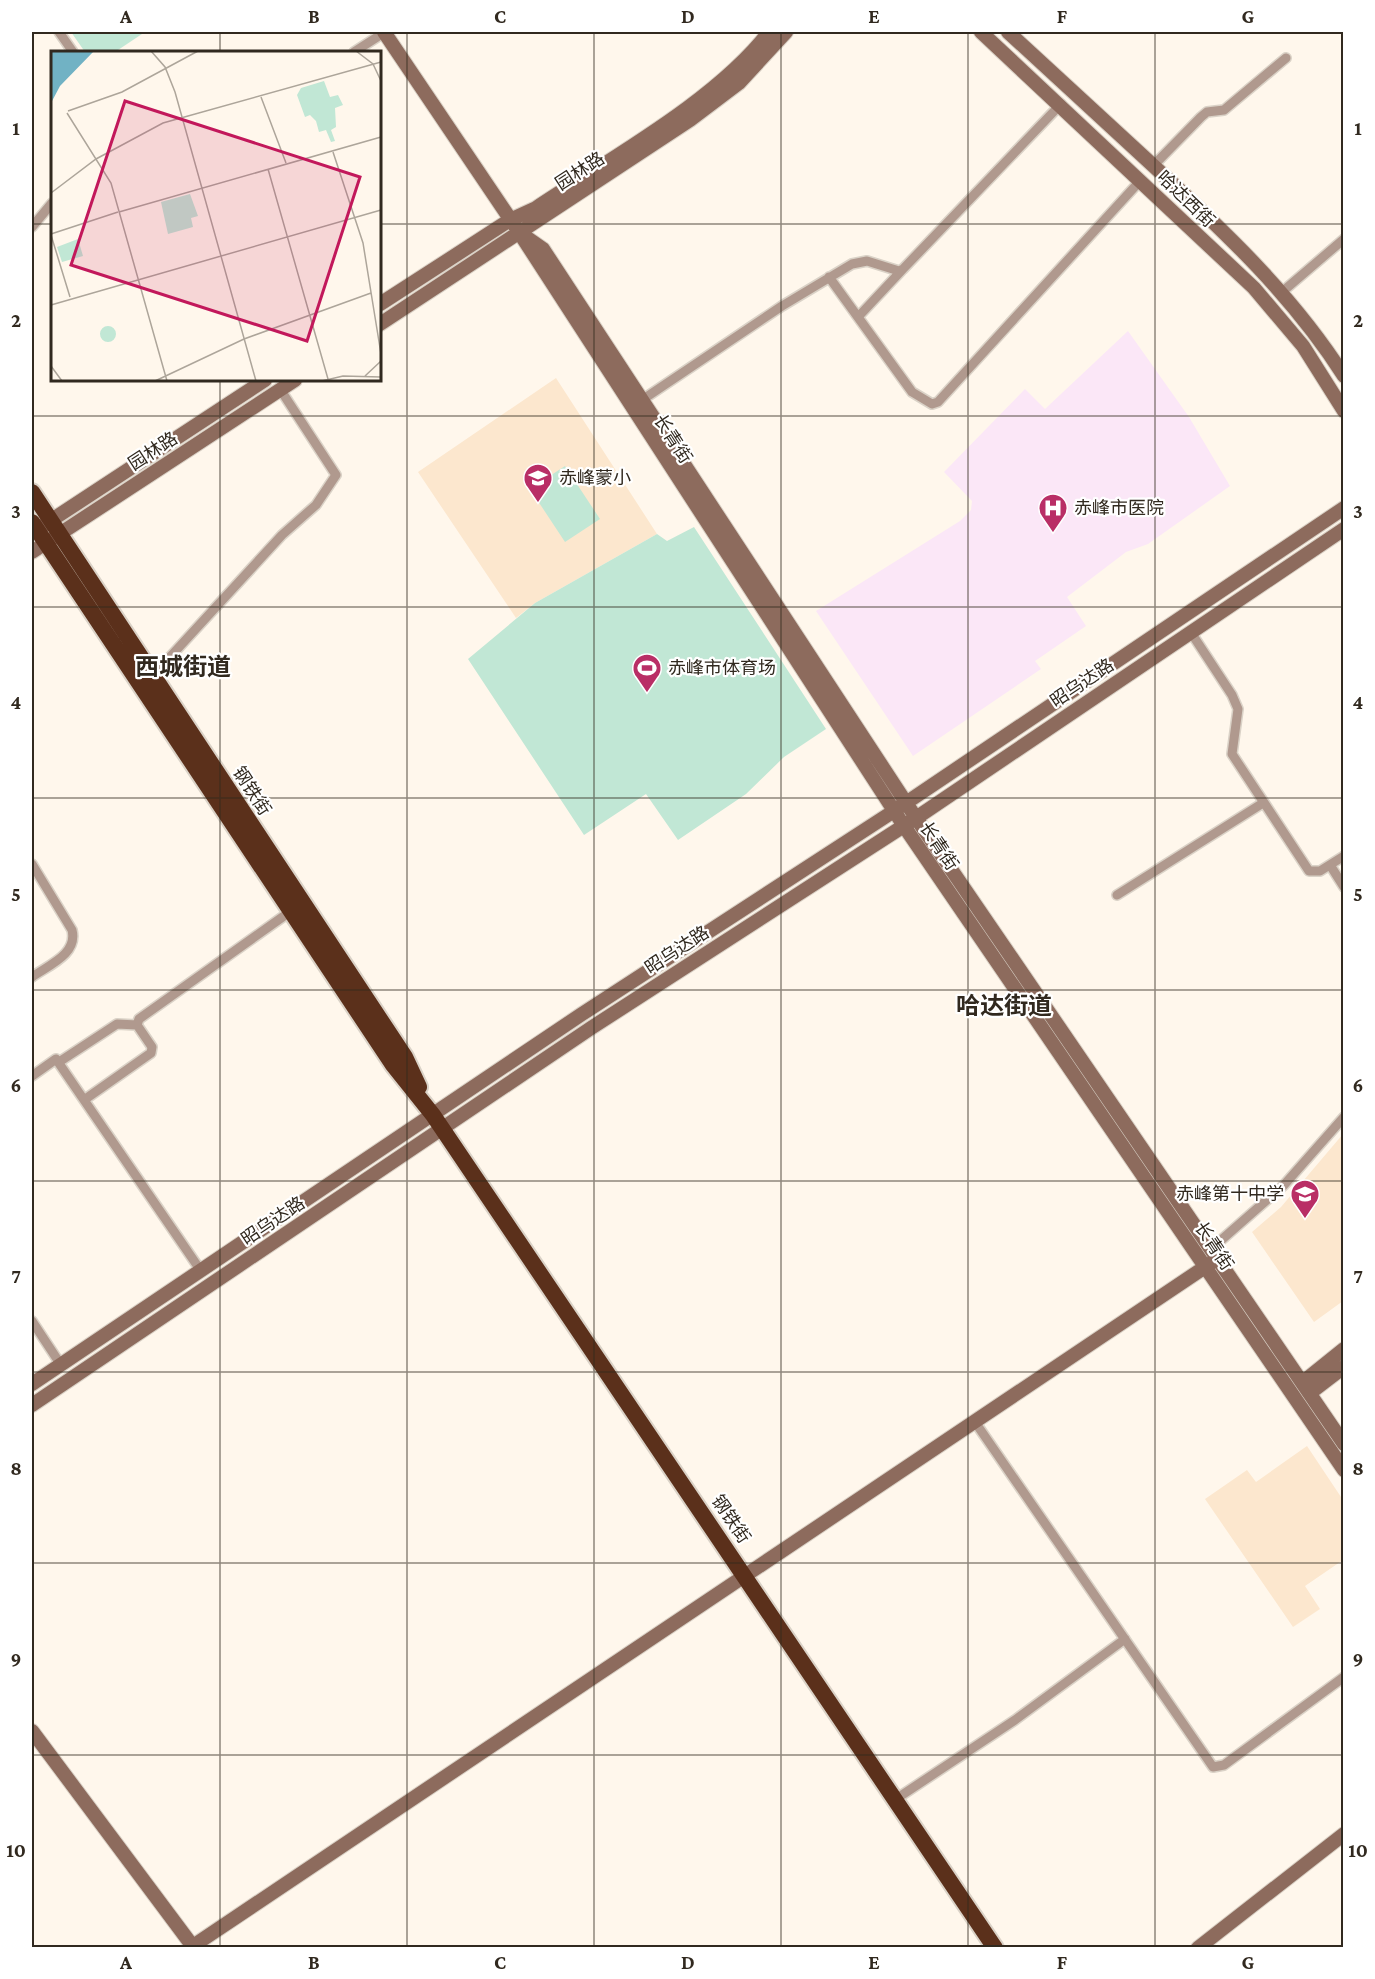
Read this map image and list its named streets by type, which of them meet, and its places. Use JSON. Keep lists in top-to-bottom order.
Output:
{
  "streets": {
    "highway": ["钢铁街"],
    "main road": [
      "园林路",
      "哈达西街",
      "长青街",
      "昭乌达路"
    ]
  },
  "crossings": [
    ["园林路", "长青街"],
    ["园林路", "钢铁街"],
    ["长青街", "昭乌达路"],
    ["昭乌达路", "钢铁街"]
  ],
  "districts": ["西城街道", "哈达街道"],
  "places": {
    "school or university": ["赤峰蒙小", "赤峰第十中学"],
    "hospital": ["赤峰市医院"],
    "sports": ["赤峰市体育场"]
  },
  "grid": {
    "columns": [
      "A",
      "B",
      "C",
      "D",
      "E",
      "F",
      "G"
    ],
    "rows": [
      "1",
      "2",
      "3",
      "4",
      "5",
      "6",
      "7",
      "8",
      "9",
      "10"
    ]
  }
}
